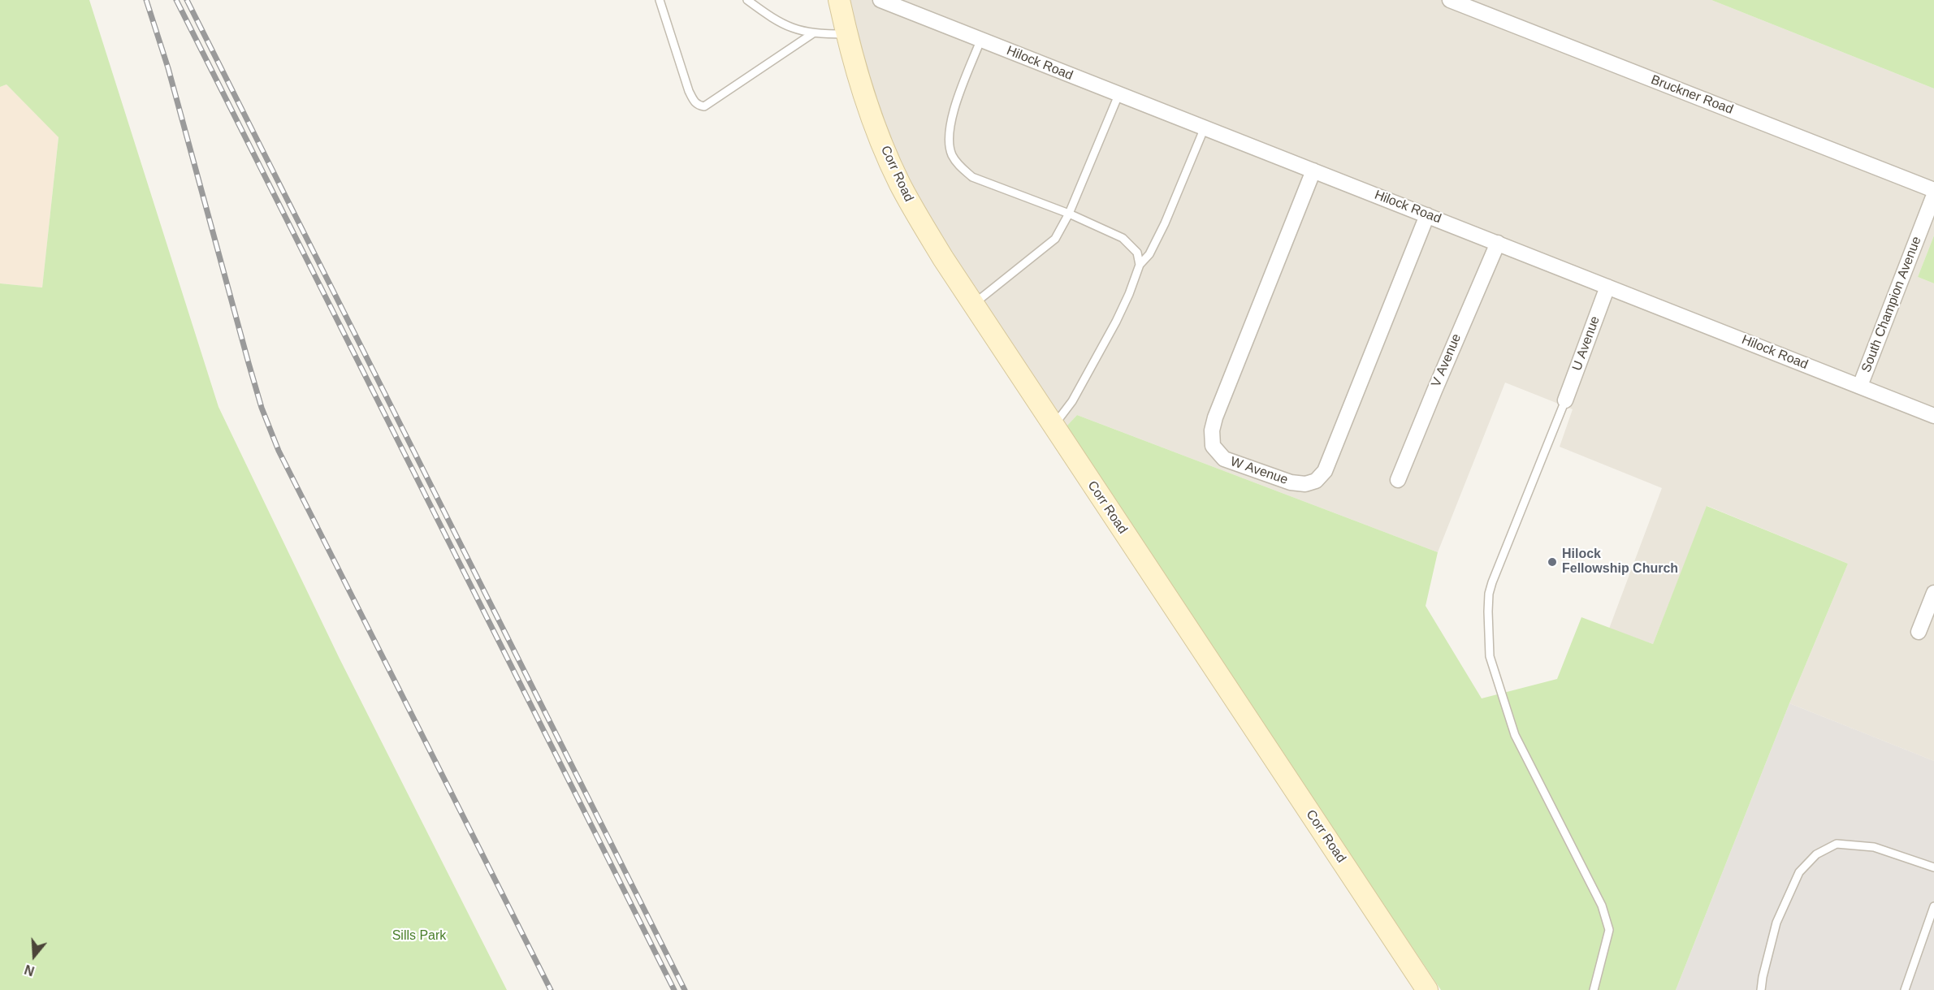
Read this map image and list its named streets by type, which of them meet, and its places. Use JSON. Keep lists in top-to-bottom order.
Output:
{
  "streets": {
    "street": [
      "Hilock Road",
      "Bruckner Road",
      "Corr Road",
      "South Champion Avenue",
      "U Avenue",
      "V Avenue",
      "W Avenue"
    ]
  },
  "crossings": [
    ["Hilock Road", "South Champion Avenue"],
    ["Hilock Road", "U Avenue"],
    ["Hilock Road", "V Avenue"],
    ["Hilock Road", "W Avenue"]
  ],
  "parks": ["Sills Park"],
  "places": ["Hilock Fellowship Church"],
  "north": "bottom"
}
